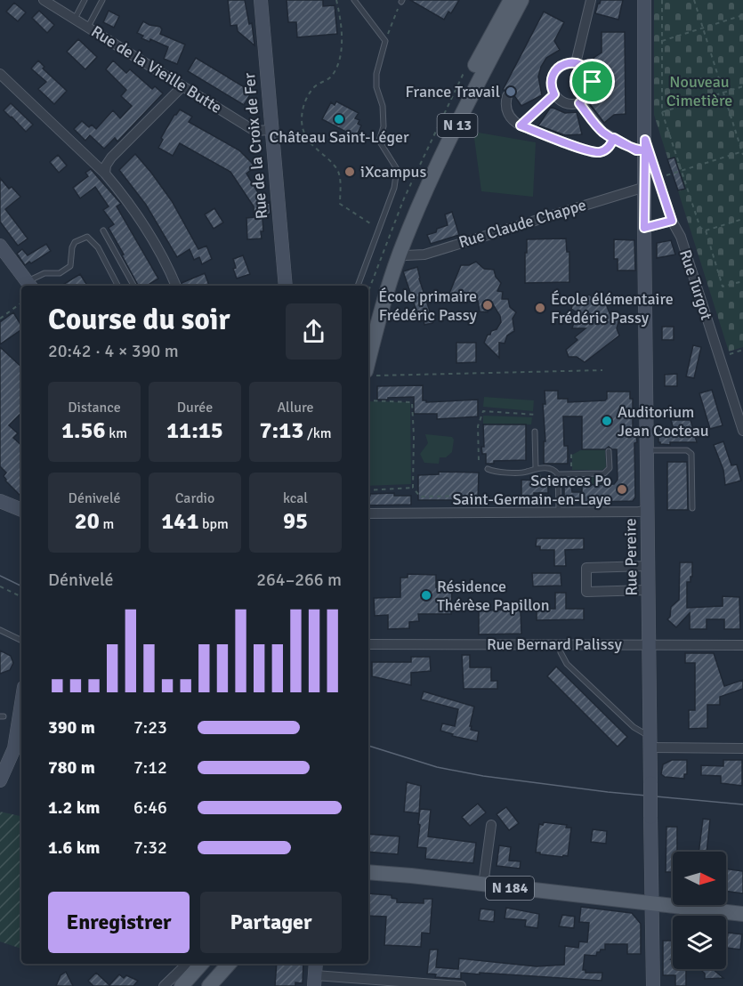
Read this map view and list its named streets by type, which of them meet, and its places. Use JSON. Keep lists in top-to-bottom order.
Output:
{
  "streets": {
    "main road": ["N 13", "N 184"],
    "street": [
      "Rue de la Vieille Butte",
      "Rue de la Croix de Fer",
      "Rue Claude Chappe",
      "Rue Turgot",
      "Rue Pereire",
      "Rue Bernard Palissy"
    ]
  },
  "crossings": [
    ["Rue de la Vieille Butte", "Rue de la Croix de Fer"],
    ["N 13", "Rue Claude Chappe"],
    ["Rue Claude Chappe", "Rue Pereire"],
    ["Rue Turgot", "Rue Pereire"],
    ["Rue Pereire", "Rue Bernard Palissy"],
    ["Rue Pereire", "N 184"]
  ],
  "parks": ["Nouveau Cimetière"],
  "places": [
    "France Travail",
    "Château Saint-Léger",
    "iXcampus",
    "École primaire Frédéric Passy",
    "École élémentaire Frédéric Passy",
    "Auditorium Jean Cocteau",
    "Sciences Po Saint-Germain-en-Laye",
    "Résidence Thérèse Papillon"
  ],
  "north": "right",
  "page": {
    "heading": ["Course du soir", "20:42 · 4 × 390 m"],
    "stats": [
      ["Distance", "1.56 km"],
      ["Durée", "11:15"],
      ["Allure", "7:13 /km"],
      ["Dénivelé", "20 m"],
      ["Cardio", "141 bpm"],
      ["kcal", "95"]
    ],
    "chart": ["Dénivelé", "264–266 m"],
    "list": [
      {
        "name": "390 m",
        "note": "7:23"
      },
      {
        "name": "780 m",
        "note": "7:12"
      },
      {
        "name": "1.2 km",
        "note": "6:46"
      },
      {
        "name": "1.6 km",
        "note": "7:32"
      }
    ],
    "buttons": ["Enregistrer", "Partager"]
  }
}
